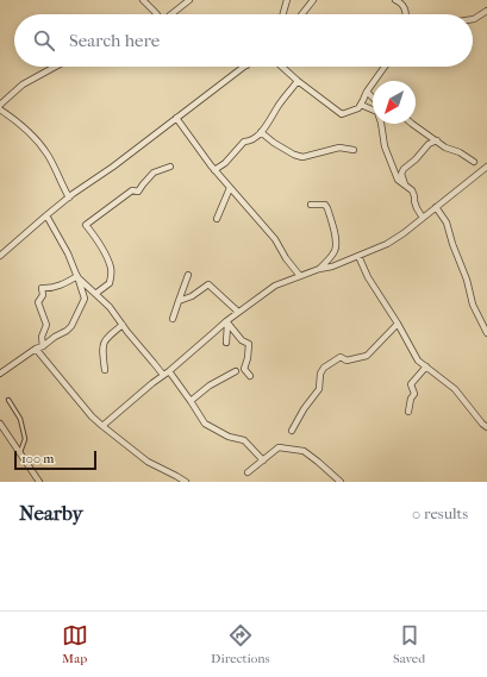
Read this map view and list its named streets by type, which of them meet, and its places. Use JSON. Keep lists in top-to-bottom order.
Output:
{
  "scale_bar": "100 m",
  "north": "bottom left",
  "page": {
    "search": "Search here",
    "scale": "100 m",
    "heading": ["Nearby", "0 results"],
    "nav": ["Map", "Directions", "Saved"]
  }
}
